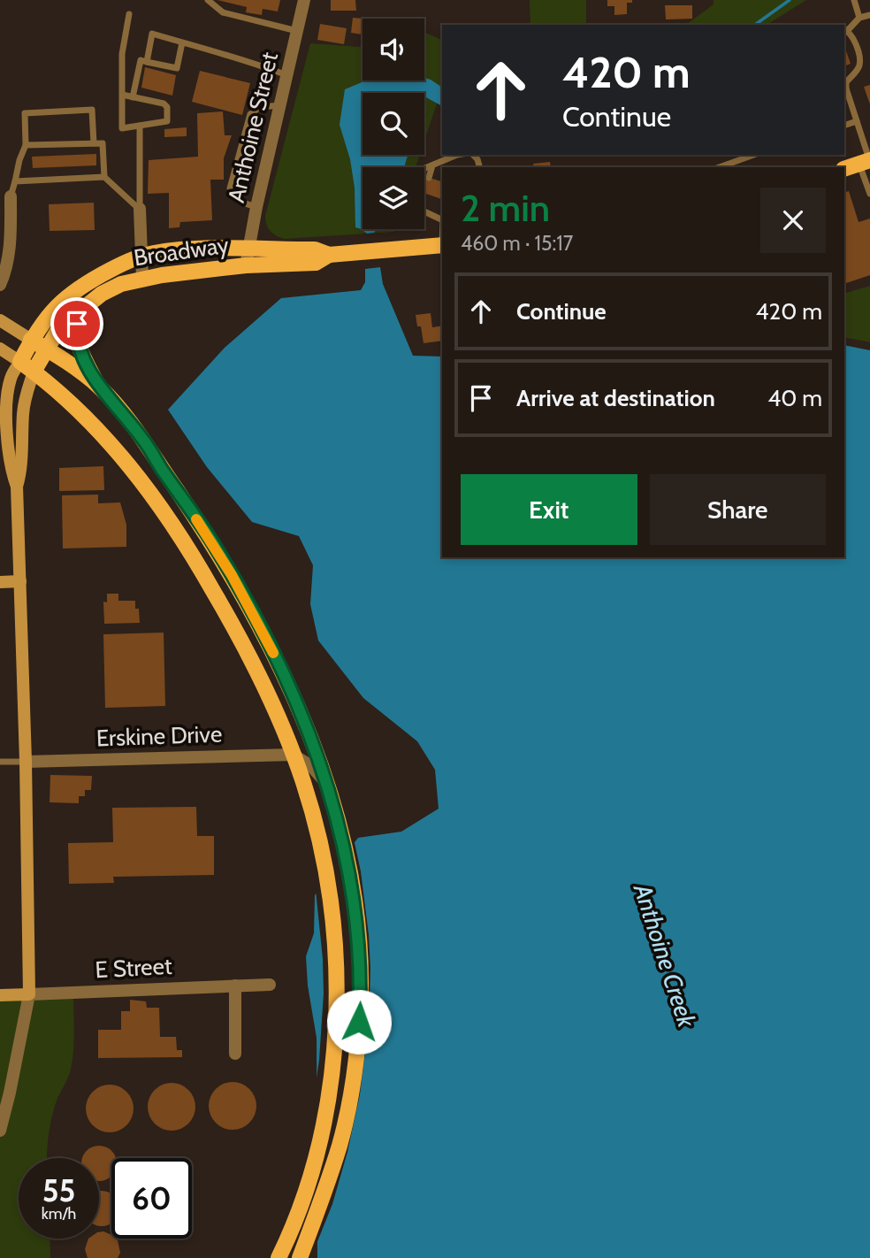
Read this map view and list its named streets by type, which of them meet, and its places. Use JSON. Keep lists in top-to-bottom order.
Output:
{
  "streets": {
    "main road": ["Broadway"],
    "street": ["Anthoine Street", "Erskine Drive", "E Street"]
  },
  "crossings": [
    ["Anthoine Street", "Broadway"]
  ],
  "water": ["Anthoine Creek"],
  "page": {
    "turn": ["420 m", "Continue"],
    "heading": ["2 min", "460 m · 15:17"],
    "list": [
      {
        "name": "Continue",
        "value": "420 m"
      },
      {
        "name": "Arrive at destination",
        "value": "40 m"
      }
    ],
    "buttons": ["Exit", "Share"],
    "speed": "55 km/h",
    "limit": "60"
  }
}
